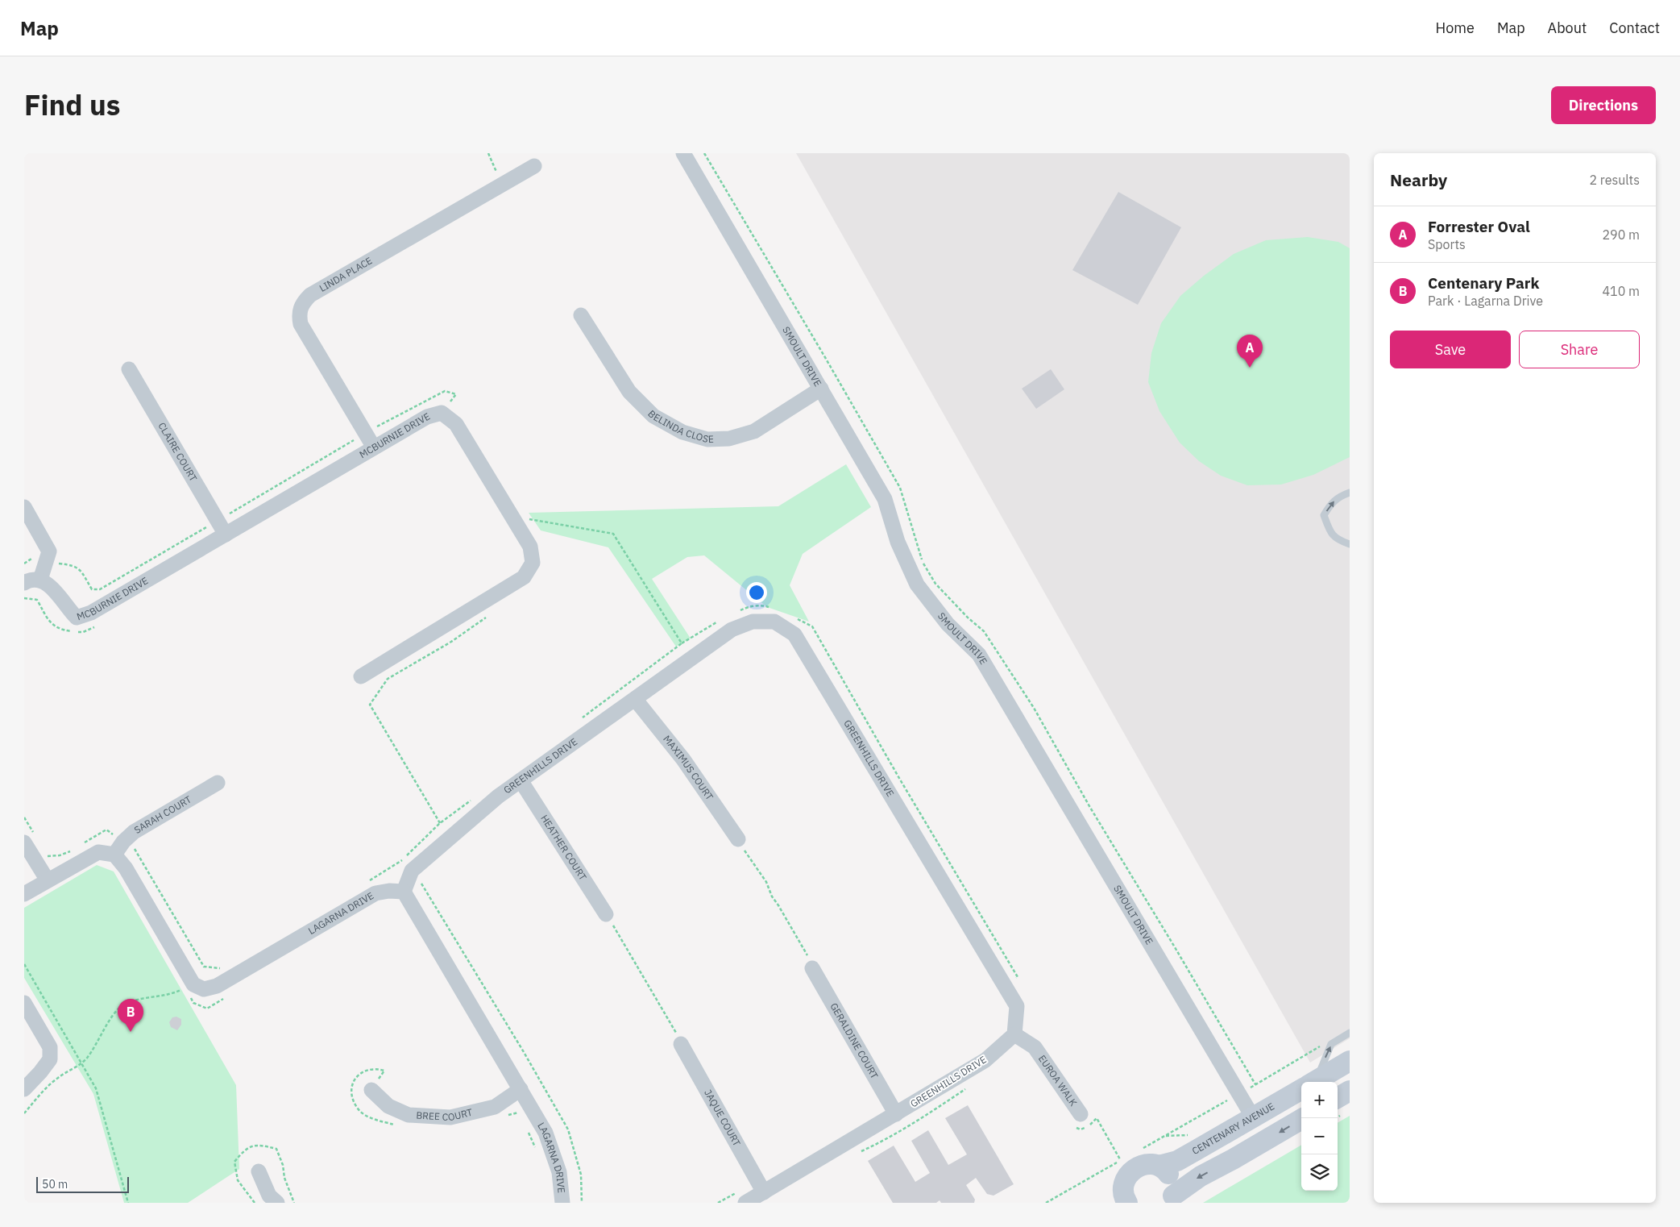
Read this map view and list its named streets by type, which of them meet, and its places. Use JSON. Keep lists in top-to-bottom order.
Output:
{
  "streets": {
    "street": [
      "LINDA PLACE",
      "SMOULT DRIVE",
      "BELINDA CLOSE",
      "MCBURNIE DRIVE",
      "CLAIRE COURT",
      "GREENHILLS DRIVE",
      "MAXIMUS COURT",
      "SARAH COURT",
      "HEATHER COURT",
      "LAGARNA DRIVE",
      "GERALDINE COURT",
      "EUROA WALK",
      "BREE COURT",
      "JAQUE COURT",
      "CENTENARY AVENUE"
    ]
  },
  "crossings": [
    ["LINDA PLACE", "MCBURNIE DRIVE"],
    ["SMOULT DRIVE", "BELINDA CLOSE"],
    ["SMOULT DRIVE", "CENTENARY AVENUE"],
    ["MCBURNIE DRIVE", "CLAIRE COURT"],
    ["GREENHILLS DRIVE", "MAXIMUS COURT"],
    ["GREENHILLS DRIVE", "HEATHER COURT"],
    ["GREENHILLS DRIVE", "LAGARNA DRIVE"],
    ["GREENHILLS DRIVE", "GERALDINE COURT"],
    ["GREENHILLS DRIVE", "EUROA WALK"],
    ["GREENHILLS DRIVE", "JAQUE COURT"],
    ["SARAH COURT", "LAGARNA DRIVE"],
    ["LAGARNA DRIVE", "BREE COURT"]
  ],
  "scale_bar": "50 m",
  "page": {
    "header": "Map",
    "nav": [
      "Home",
      "Map",
      "About",
      "Contact"
    ],
    "title": "Find us",
    "buttons": [
      "Directions",
      ["Save", "Share"]
    ],
    "heading": ["Nearby", "2 results"],
    "list": [
      {
        "mark": "A",
        "name": "Forrester Oval",
        "note": "Sports",
        "value": "290 m"
      },
      {
        "mark": "B",
        "name": "Centenary Park",
        "note": "Park · Lagarna Drive",
        "value": "410 m"
      }
    ],
    "pins": ["A", "B"],
    "map_buttons": ["+", "−"],
    "scale": "50 m"
  }
}
